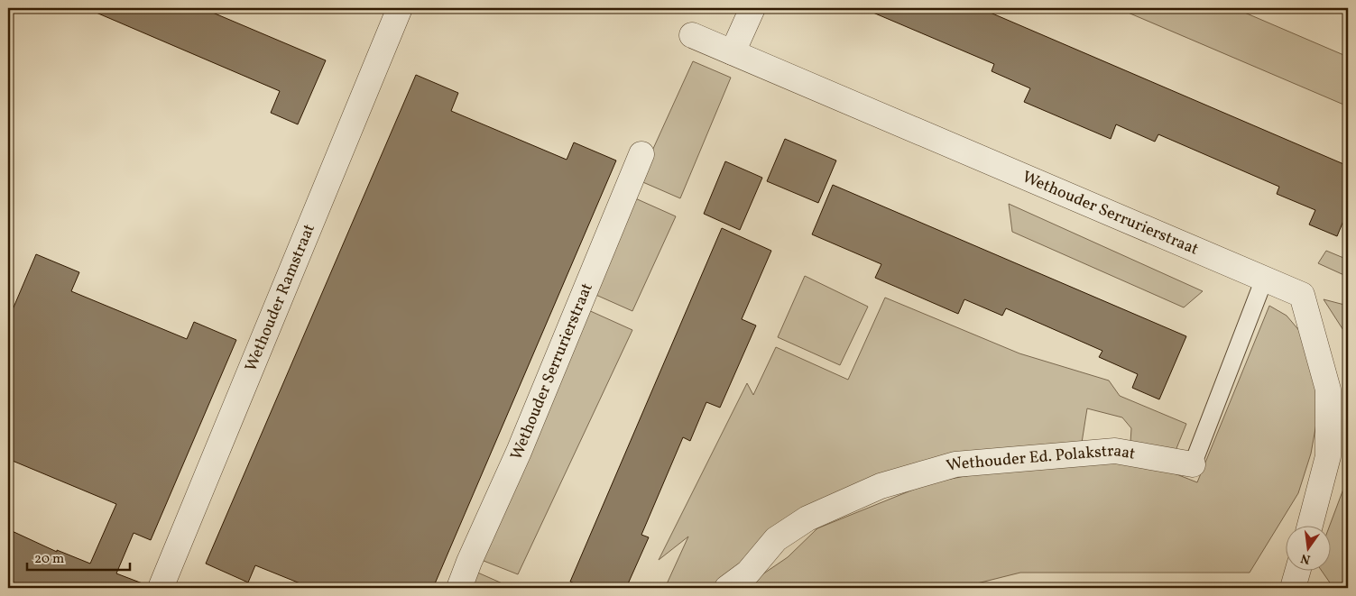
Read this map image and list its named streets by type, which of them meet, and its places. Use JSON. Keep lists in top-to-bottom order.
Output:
{
  "streets": {
    "street": ["Wethouder Serrurierstraat", "Wethouder Ramstraat", "Wethouder Ed. Polakstraat"]
  },
  "crossings": [
    ["Wethouder Serrurierstraat", "Wethouder Ed. Polakstraat"]
  ],
  "scale_bar": "20 m",
  "north": "bottom"
}
